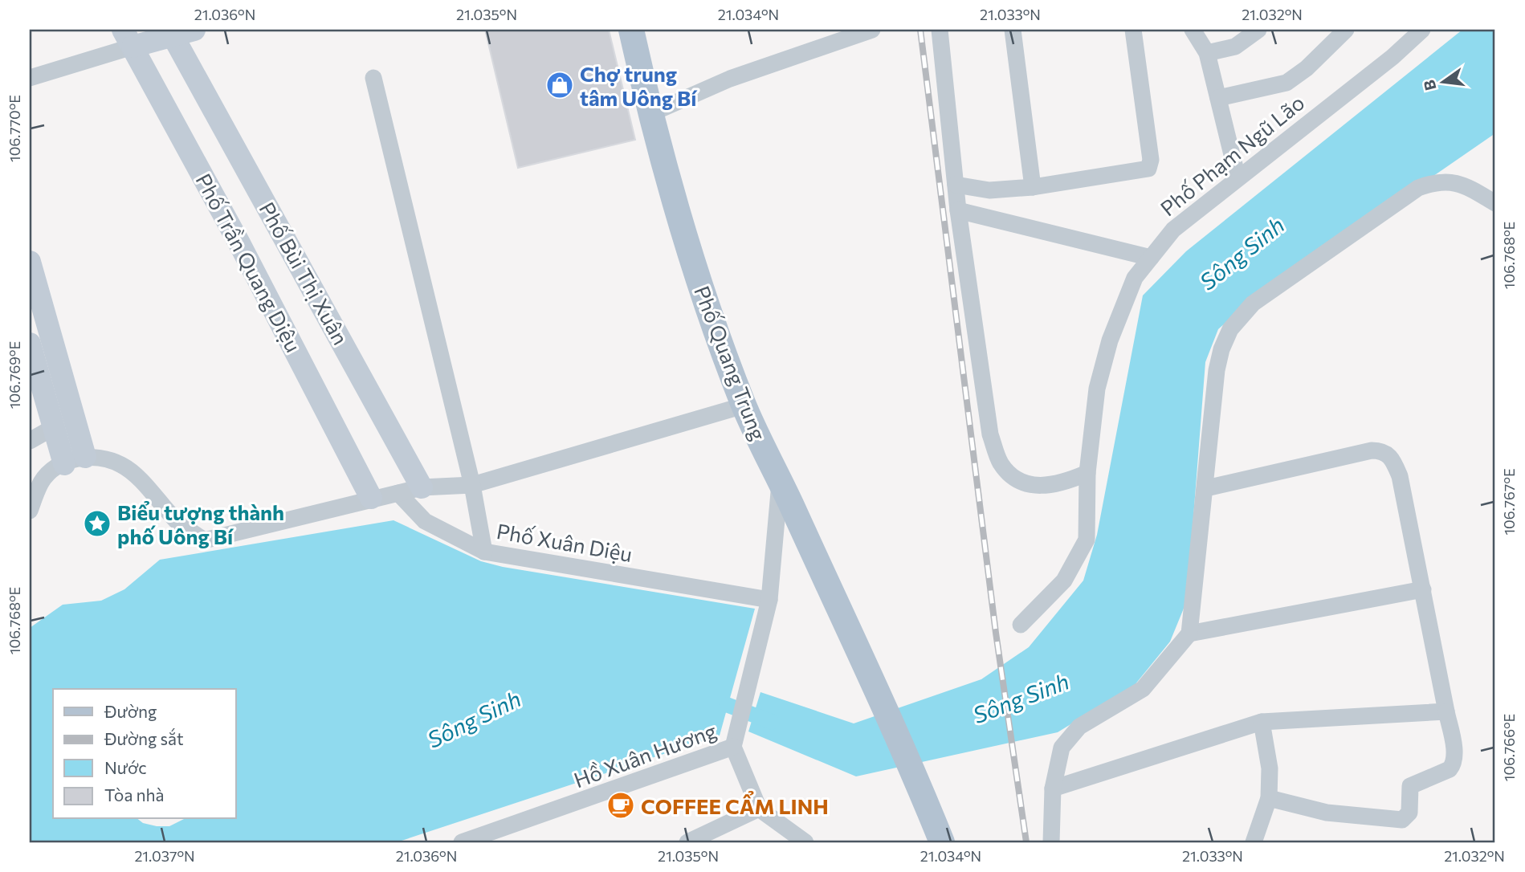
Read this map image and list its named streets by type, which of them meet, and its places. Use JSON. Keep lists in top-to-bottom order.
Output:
{
  "streets": {
    "main road": ["Phố Trần Quang Diệu", "Phố Bùi Thị Xuân", "Phố Quang Trung"],
    "street": ["Phố Phạm Ngũ Lão", "Phố Xuân Diệu", "Hồ Xuân Hương"]
  },
  "crossings": [
    ["Phố Bùi Thị Xuân", "Phố Xuân Diệu"],
    ["Phố Quang Trung", "Hồ Xuân Hương"],
    ["Phố Xuân Diệu", "Hồ Xuân Hương"]
  ],
  "water": ["Sông Sinh"],
  "places": {
    "shop": ["Chợ trung tâm Uông Bí"],
    "place": ["Biểu tượng thành phố Uông Bí"],
    "cafe": ["COFFEE CẨM LINH"]
  },
  "legend": [
    "Đường",
    "Đường sắt",
    "Nước",
    "Tòa nhà"
  ],
  "north": "left",
  "coordinates": [
    "21.036°N",
    "21.035°N",
    "21.034°N",
    "21.033°N",
    "21.032°N",
    "106.770°E",
    "106.768°E",
    "106.769°E",
    "106.767°E",
    "106.766°E",
    "21.037°N"
  ]
}
